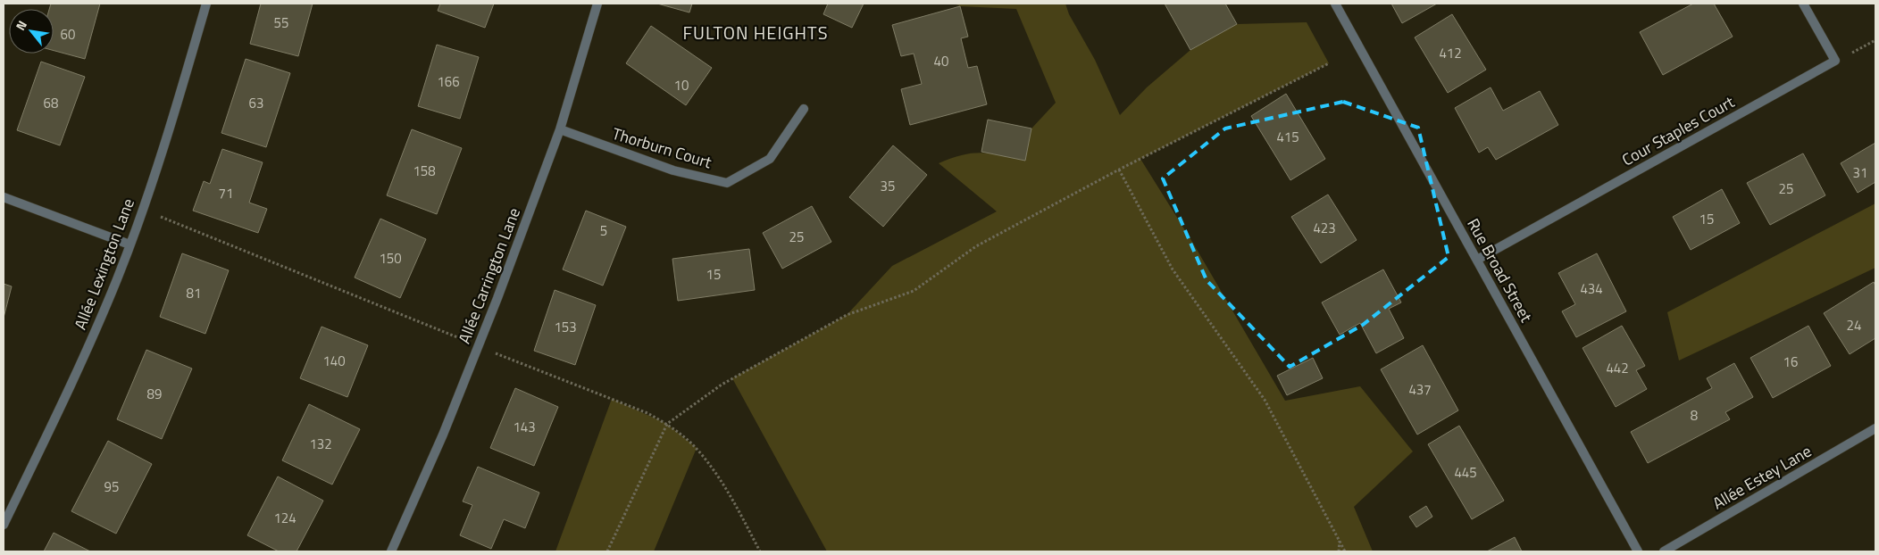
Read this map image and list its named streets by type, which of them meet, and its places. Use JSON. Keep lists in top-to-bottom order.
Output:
{
  "streets": {
    "street": [
      "Cour Staples Court",
      "Thorburn Court",
      "Allée Lexington Lane",
      "Rue Broad Street",
      "Allée Carrington Lane",
      "Allée Estey Lane"
    ]
  },
  "crossings": [
    ["Cour Staples Court", "Rue Broad Street"],
    ["Thorburn Court", "Allée Carrington Lane"]
  ],
  "districts": ["FULTON HEIGHTS"],
  "house_numbers": [
    "55",
    "60",
    "412",
    "40",
    "166",
    "10",
    "68",
    "63",
    "415",
    "158",
    "31",
    "35",
    "25",
    "71",
    "15",
    "423",
    "5",
    "25",
    "150",
    "15",
    "434",
    "81",
    "24",
    "153",
    "140",
    "16",
    "442",
    "437",
    "89",
    "8",
    "143",
    "132",
    "445",
    "95",
    "124"
  ],
  "north": "top left"
}
